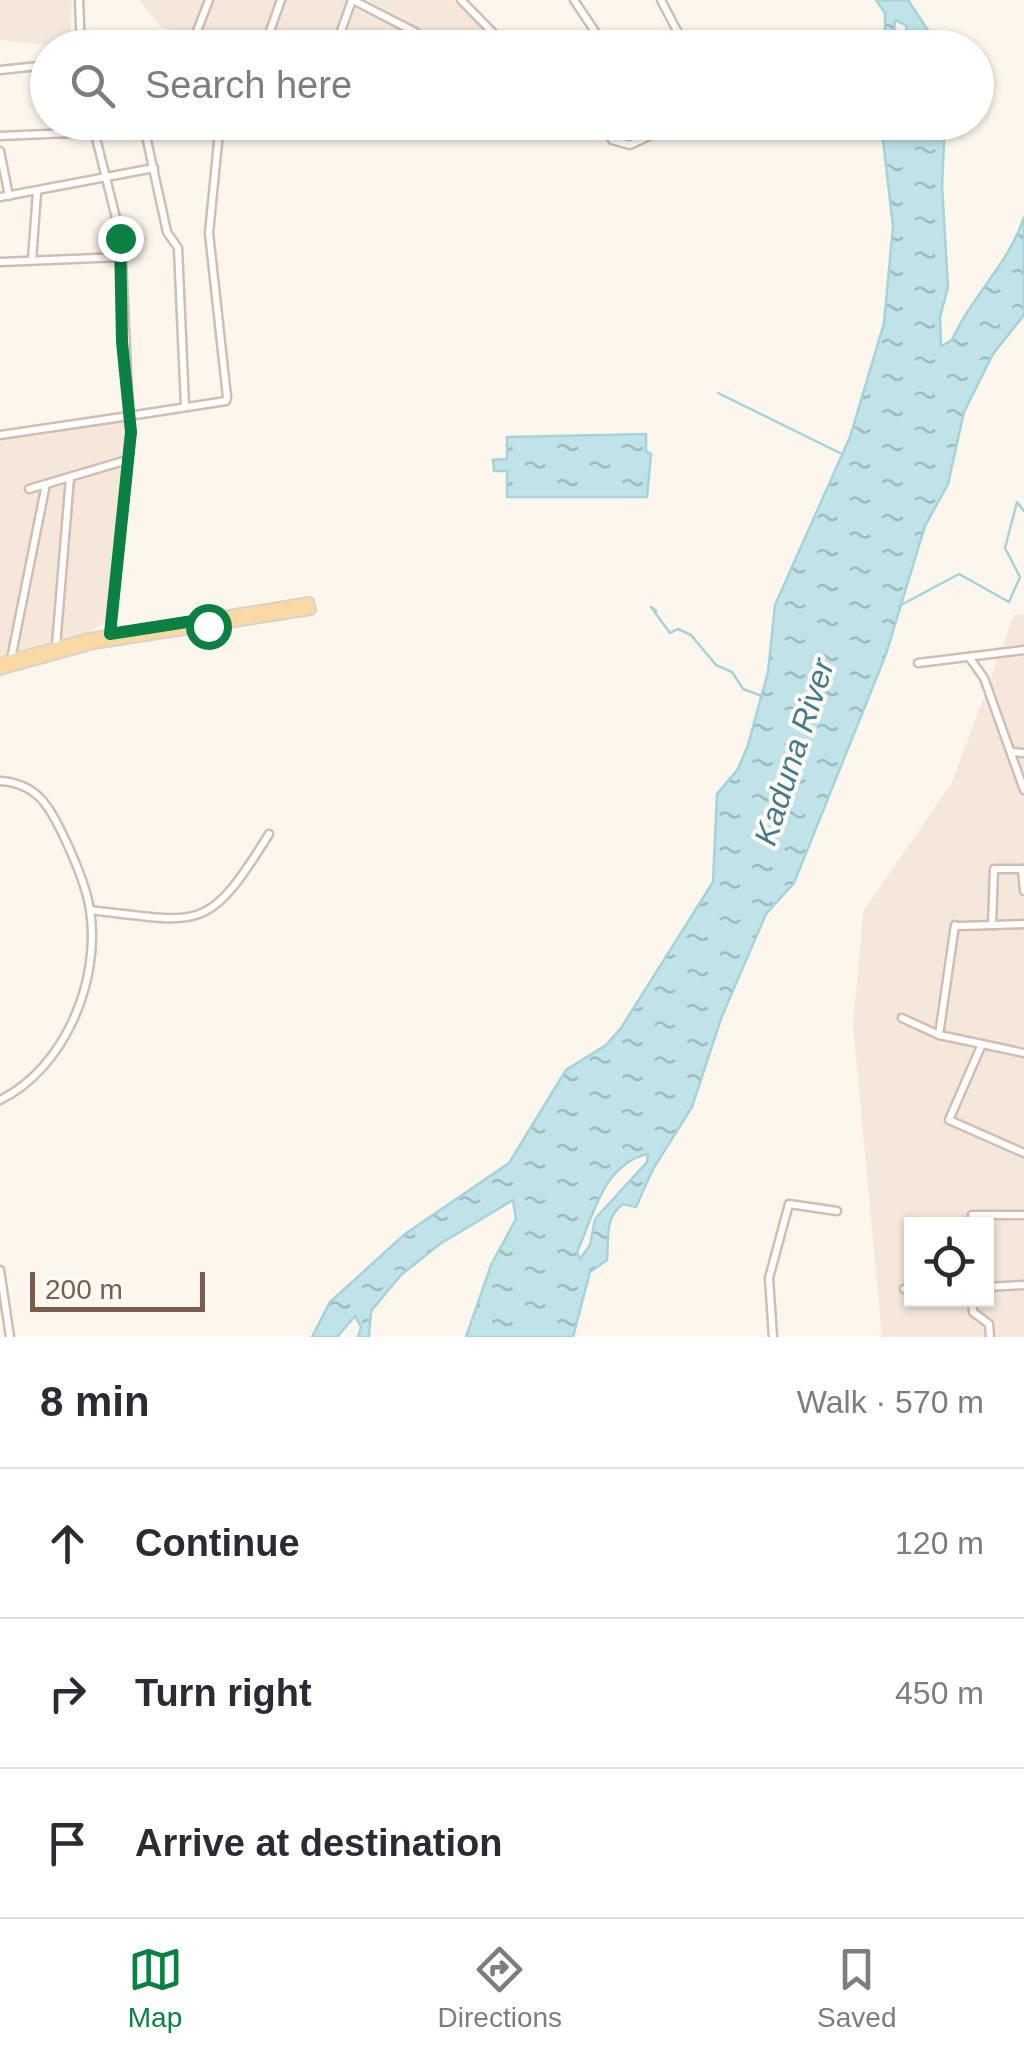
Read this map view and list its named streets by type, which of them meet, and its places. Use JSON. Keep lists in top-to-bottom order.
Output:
{
  "water": ["Kaduna River"],
  "scale_bar": "200 m",
  "page": {
    "search": "Search here",
    "scale": "200 m",
    "heading": ["8 min", "Walk · 570 m"],
    "list": [
      ["Continue", "120 m"],
      ["Turn right", "450 m"],
      "Arrive at destination"
    ],
    "nav": ["Map", "Directions", "Saved"]
  }
}
